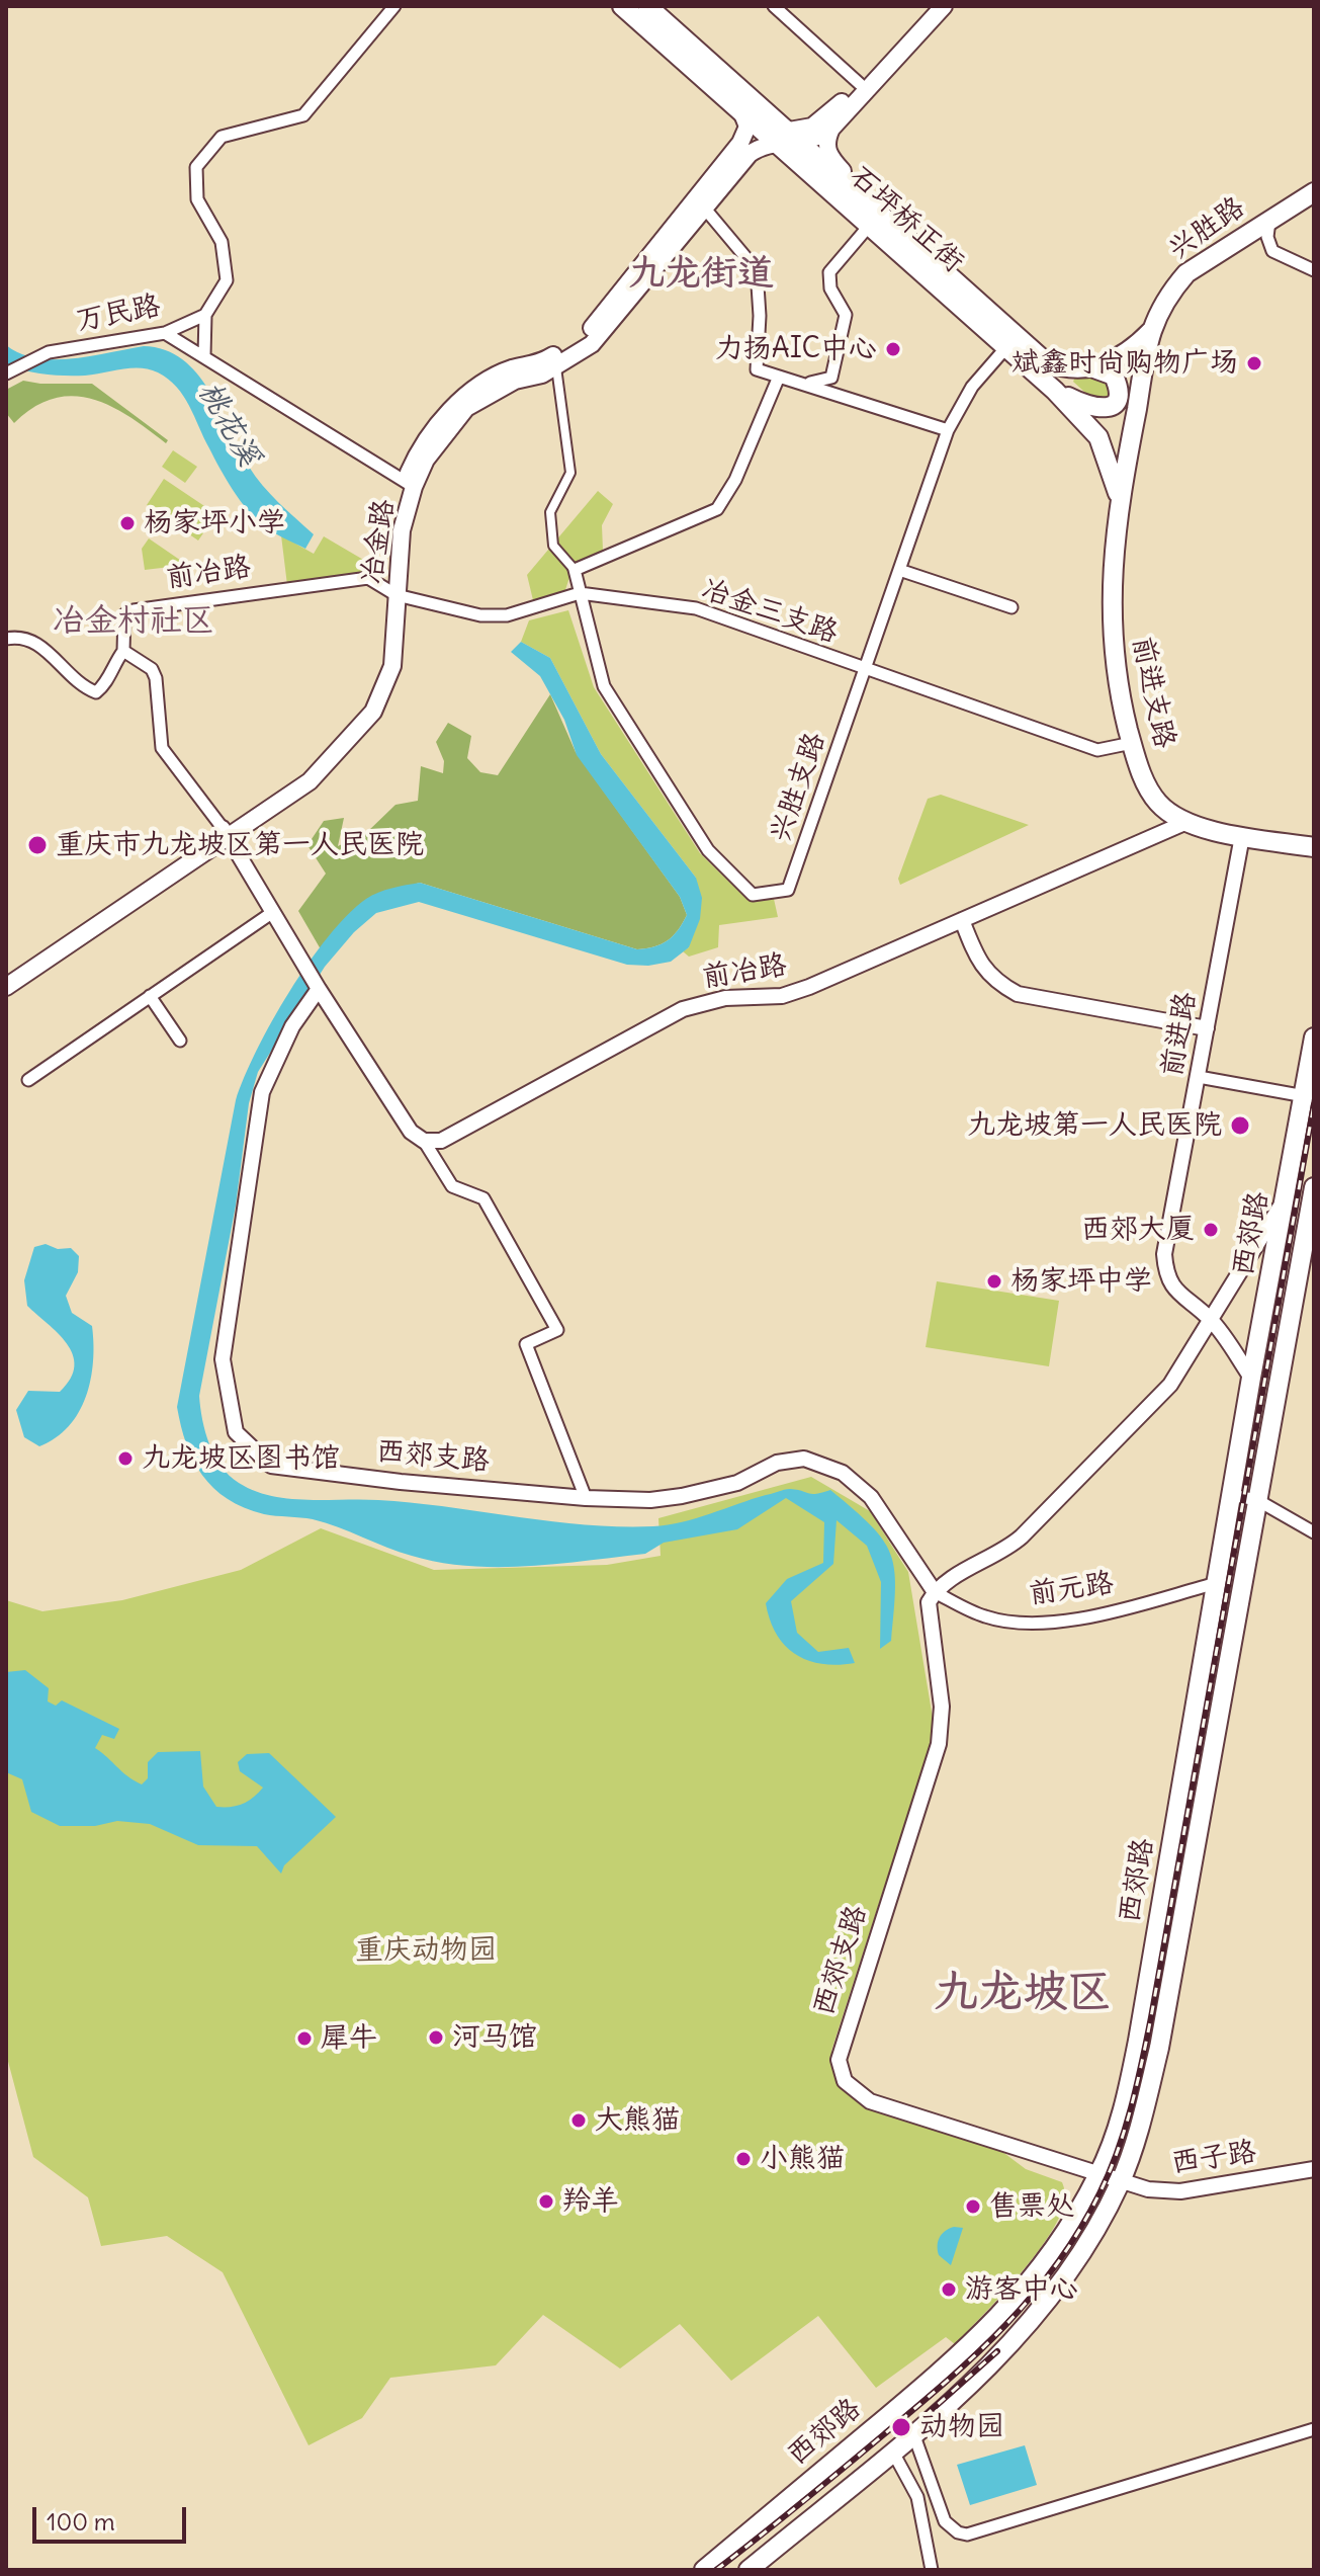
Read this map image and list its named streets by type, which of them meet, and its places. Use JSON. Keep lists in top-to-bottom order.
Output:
{
  "streets": {
    "main road": [
      "石坪桥正街",
      "兴胜路",
      "冶金路",
      "前进支路",
      "西郊路"
    ],
    "street": [
      "万民路",
      "前冶路",
      "冶金三支路",
      "兴胜支路",
      "前进路",
      "西郊支路",
      "前元路",
      "西子路"
    ]
  },
  "crossings": [
    ["石坪桥正街", "兴胜路"],
    ["石坪桥正街", "前进支路"],
    ["石坪桥正街", "兴胜支路"],
    ["兴胜路", "前进支路"],
    ["冶金路", "前冶路"],
    ["冶金路", "冶金三支路"],
    ["前冶路", "冶金三支路"],
    ["前冶路", "前进支路"],
    ["冶金三支路", "前进支路"],
    ["冶金三支路", "兴胜支路"],
    ["前进支路", "前进路"],
    ["前进路", "西郊路"],
    ["西郊路", "西郊支路"],
    ["西郊路", "前元路"],
    ["西郊路", "西子路"],
    ["西郊支路", "前元路"],
    ["西郊支路", "西子路"]
  ],
  "districts": ["九龙街道", "冶金村社区", "九龙坡区"],
  "water": ["桃花溪"],
  "parks": ["重庆动物园"],
  "places": [
    "力扬AIC中心",
    "斌鑫时尚购物广场",
    "杨家坪小学",
    "重庆市九龙坡区第一人民医院",
    "九龙坡第一人民医院",
    "西郊大厦",
    "杨家坪中学",
    "九龙坡区图书馆",
    "河马馆",
    "犀牛",
    "大熊猫",
    "小熊猫",
    "羚羊",
    "售票处",
    "游客中心",
    "动物园"
  ],
  "scale_bar": "100 m"
}
